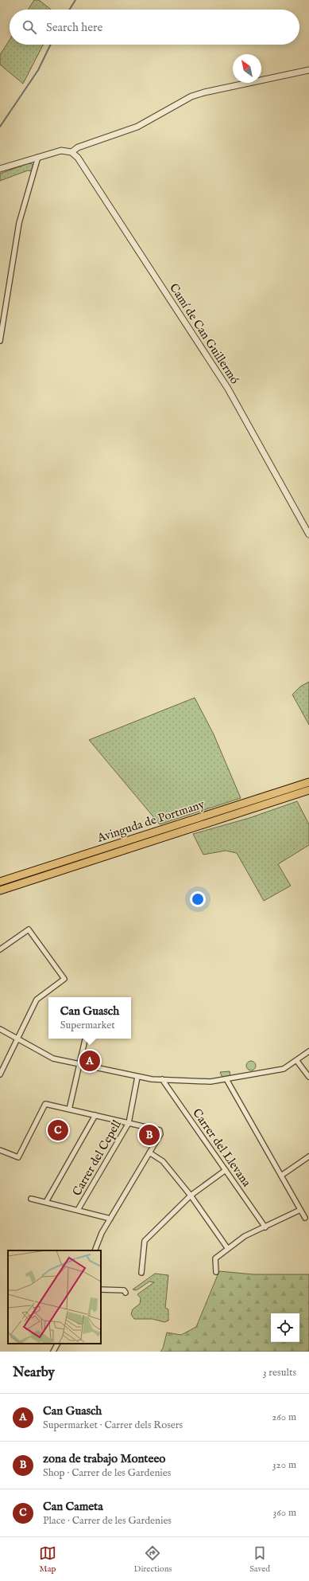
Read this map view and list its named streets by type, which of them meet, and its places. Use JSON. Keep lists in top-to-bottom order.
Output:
{
  "streets": {
    "main road": ["Avinguda de Portmany"],
    "street": ["Camí de Can Guillermó", "Carrer del Llevana", "Carrer del Cepell"]
  },
  "north": "top left",
  "page": {
    "search": "Search here",
    "popup": ["Can Guasch", "Supermarket"],
    "pins": ["A", "C", "B"],
    "heading": ["Nearby", "3 results"],
    "list": [
      {
        "mark": "A",
        "name": "Can Guasch",
        "note": "Supermarket · Carrer dels Rosers",
        "value": "260 m"
      },
      {
        "mark": "B",
        "name": "zona de trabajo Monteeo",
        "note": "Shop · Carrer de les Gardenies",
        "value": "320 m"
      },
      {
        "mark": "C",
        "name": "Can Cameta",
        "note": "Place · Carrer de les Gardenies",
        "value": "360 m"
      }
    ],
    "nav": ["Map", "Directions", "Saved"]
  }
}
